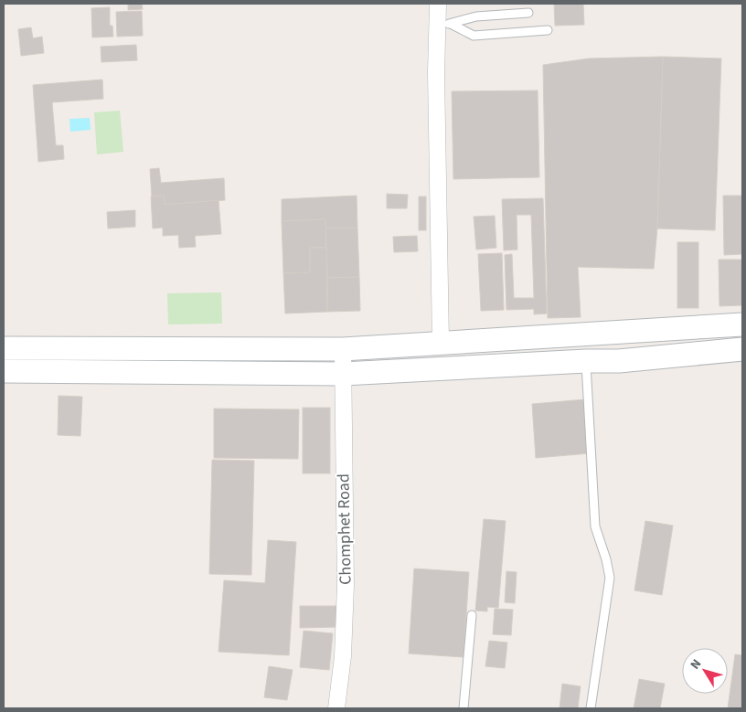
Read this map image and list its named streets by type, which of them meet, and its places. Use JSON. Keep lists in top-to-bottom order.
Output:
{
  "streets": {
    "street": ["Chomphet Road"]
  },
  "north": "top left"
}
